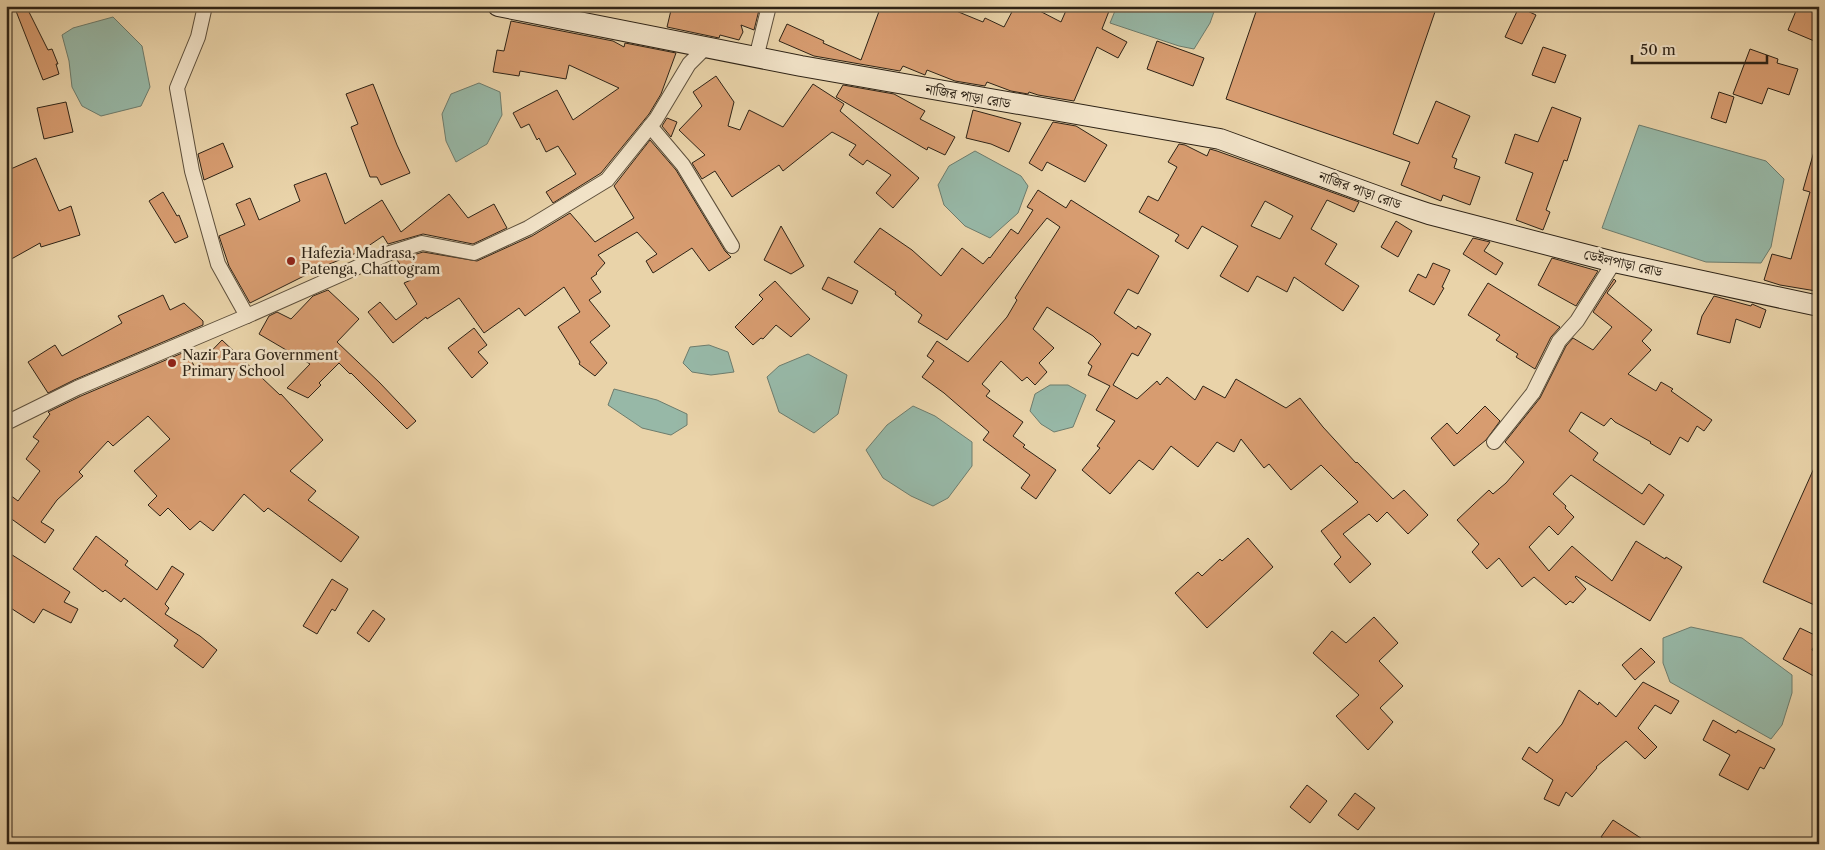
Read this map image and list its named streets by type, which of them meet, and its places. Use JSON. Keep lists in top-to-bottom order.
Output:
{
  "streets": {
    "main road": ["নাজির পাড়া রোড", "ডেইলপাড়া রোড"]
  },
  "crossings": [
    ["নাজির পাড়া রোড", "ডেইলপাড়া রোড"]
  ],
  "places": ["Hafezia Madrasa, Patenga, Chattogram", "Nazir Para Government Primary School"],
  "scale_bar": "50 m"
}
